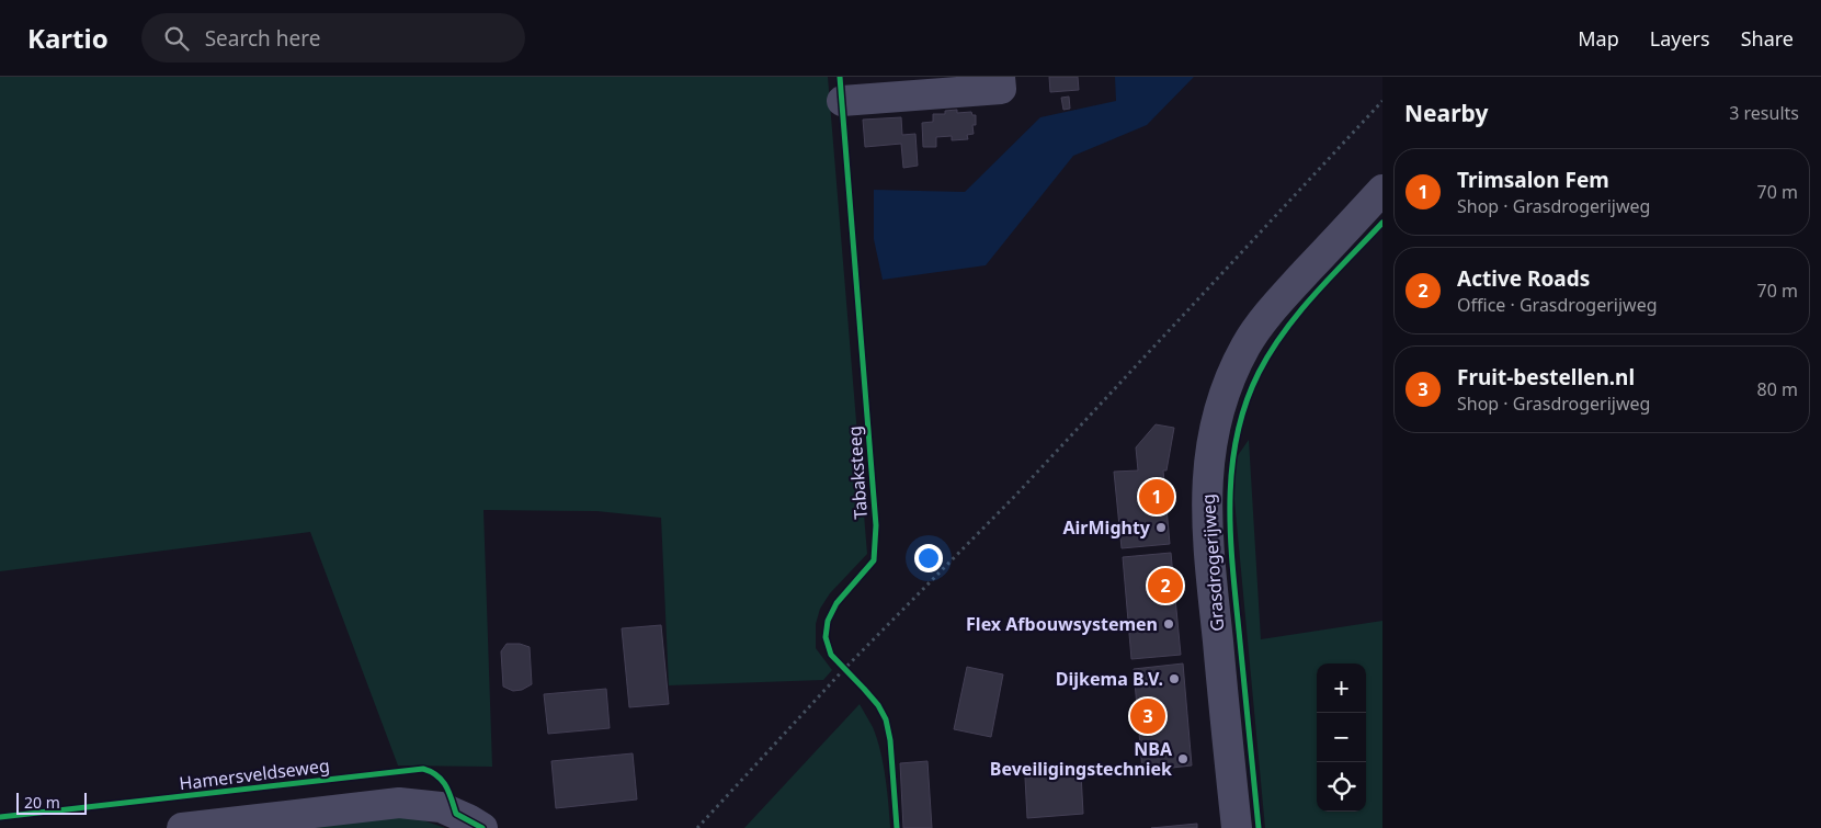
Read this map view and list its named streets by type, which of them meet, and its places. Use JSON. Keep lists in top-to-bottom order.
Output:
{
  "streets": {
    "street": ["Grasdrogerijweg"],
    "cycle path": ["Tabaksteeg", "Hamersveldseweg"]
  },
  "places": [
    "AirMighty",
    "Flex Afbouwsystemen",
    "Dijkema B.V.",
    "NBA Beveiligingstechniek"
  ],
  "scale_bar": "20 m",
  "page": {
    "header": "Kartio",
    "search": "Search here",
    "nav": ["Map", "Layers", "Share"],
    "heading": ["Nearby", "3 results"],
    "list": [
      {
        "mark": "1",
        "name": "Trimsalon Fem",
        "note": "Shop · Grasdrogerijweg",
        "value": "70 m"
      },
      {
        "mark": "2",
        "name": "Active Roads",
        "note": "Office · Grasdrogerijweg",
        "value": "70 m"
      },
      {
        "mark": "3",
        "name": "Fruit-bestellen.nl",
        "note": "Shop · Grasdrogerijweg",
        "value": "80 m"
      }
    ],
    "pins": ["1", "2", "3"],
    "map_buttons": ["+", "−"],
    "scale": "20 m"
  }
}
